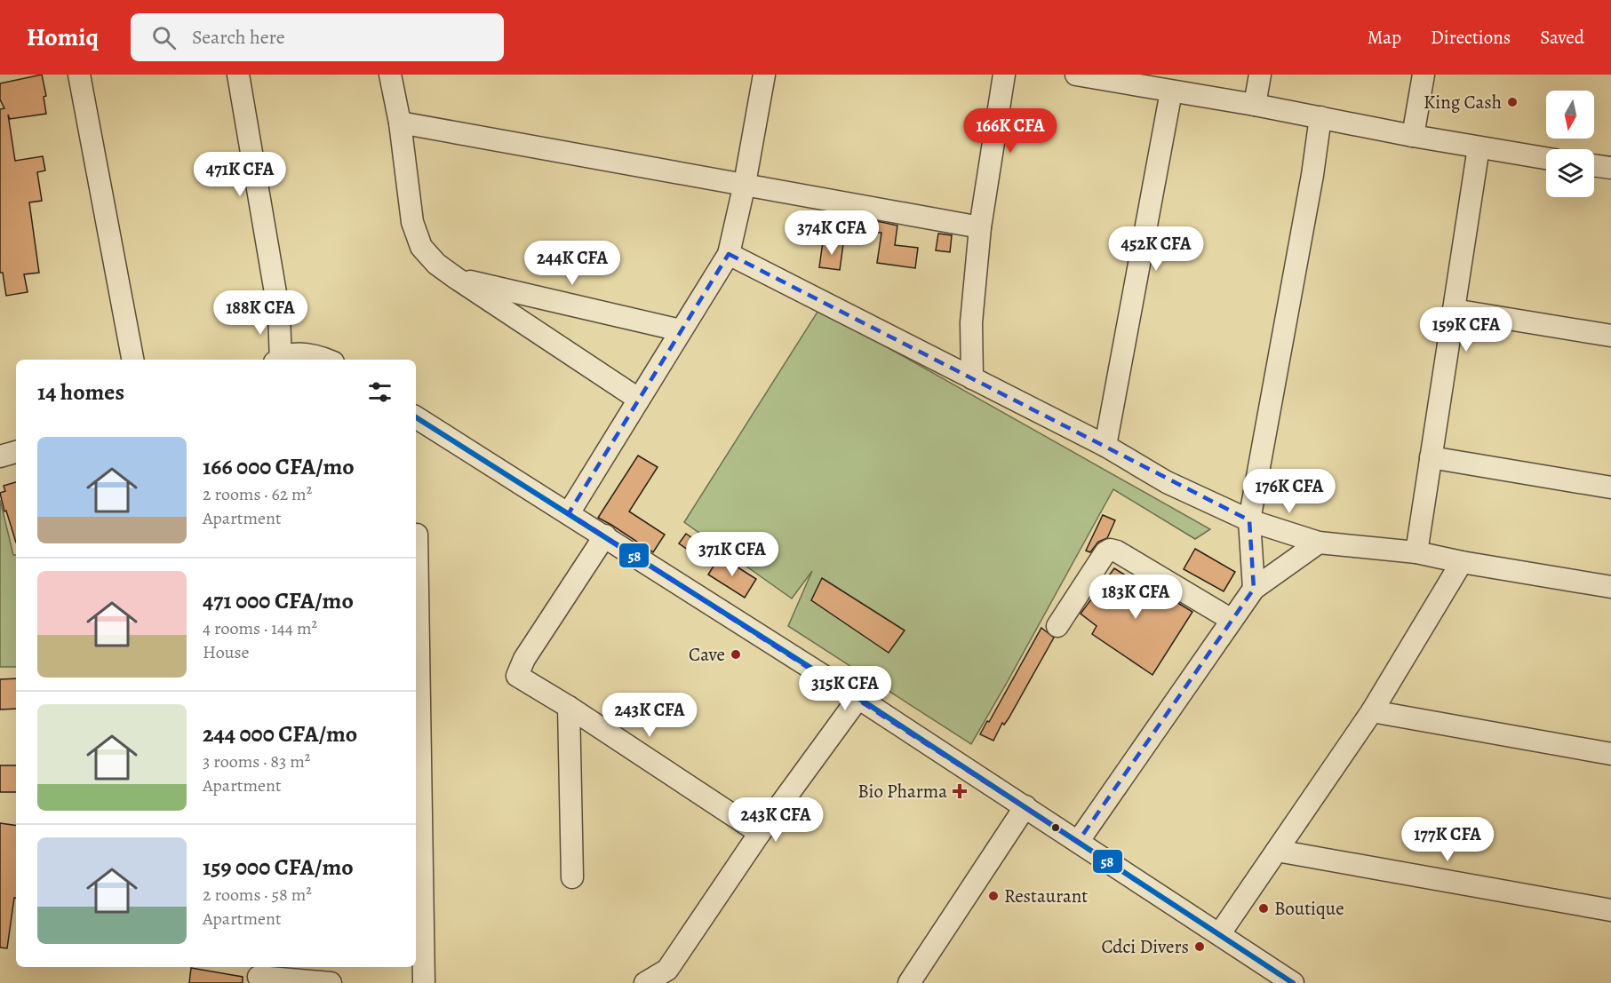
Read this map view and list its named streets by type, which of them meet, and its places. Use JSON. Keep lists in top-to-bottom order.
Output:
{
  "places": {
    "other": [
      "King Cash",
      "Cave",
      "Restaurant",
      "Boutique",
      "Cdci Divers"
    ],
    "health": ["Bio Pharma"]
  },
  "lines": ["transit line 58"],
  "north": "bottom",
  "page": {
    "header": "Homiq",
    "search": "Search here",
    "nav": ["Map", "Directions", "Saved"],
    "price": [
      "166K CFA",
      "471K CFA",
      "374K CFA",
      "452K CFA",
      "244K CFA",
      "188K CFA",
      "159K CFA",
      "176K CFA",
      "371K CFA",
      "183K CFA",
      "315K CFA",
      "243K CFA",
      "243K CFA",
      "177K CFA"
    ],
    "heading": "14 homes",
    "list": [
      {
        "name": "166 000 CFA/mo",
        "note": "2 rooms · 62 m² · Apartment"
      },
      {
        "name": "471 000 CFA/mo",
        "note": "4 rooms · 144 m² · House"
      },
      {
        "name": "244 000 CFA/mo",
        "note": "3 rooms · 83 m² · Apartment"
      },
      {
        "name": "159 000 CFA/mo",
        "note": "2 rooms · 58 m² · Apartment"
      }
    ]
  }
}
